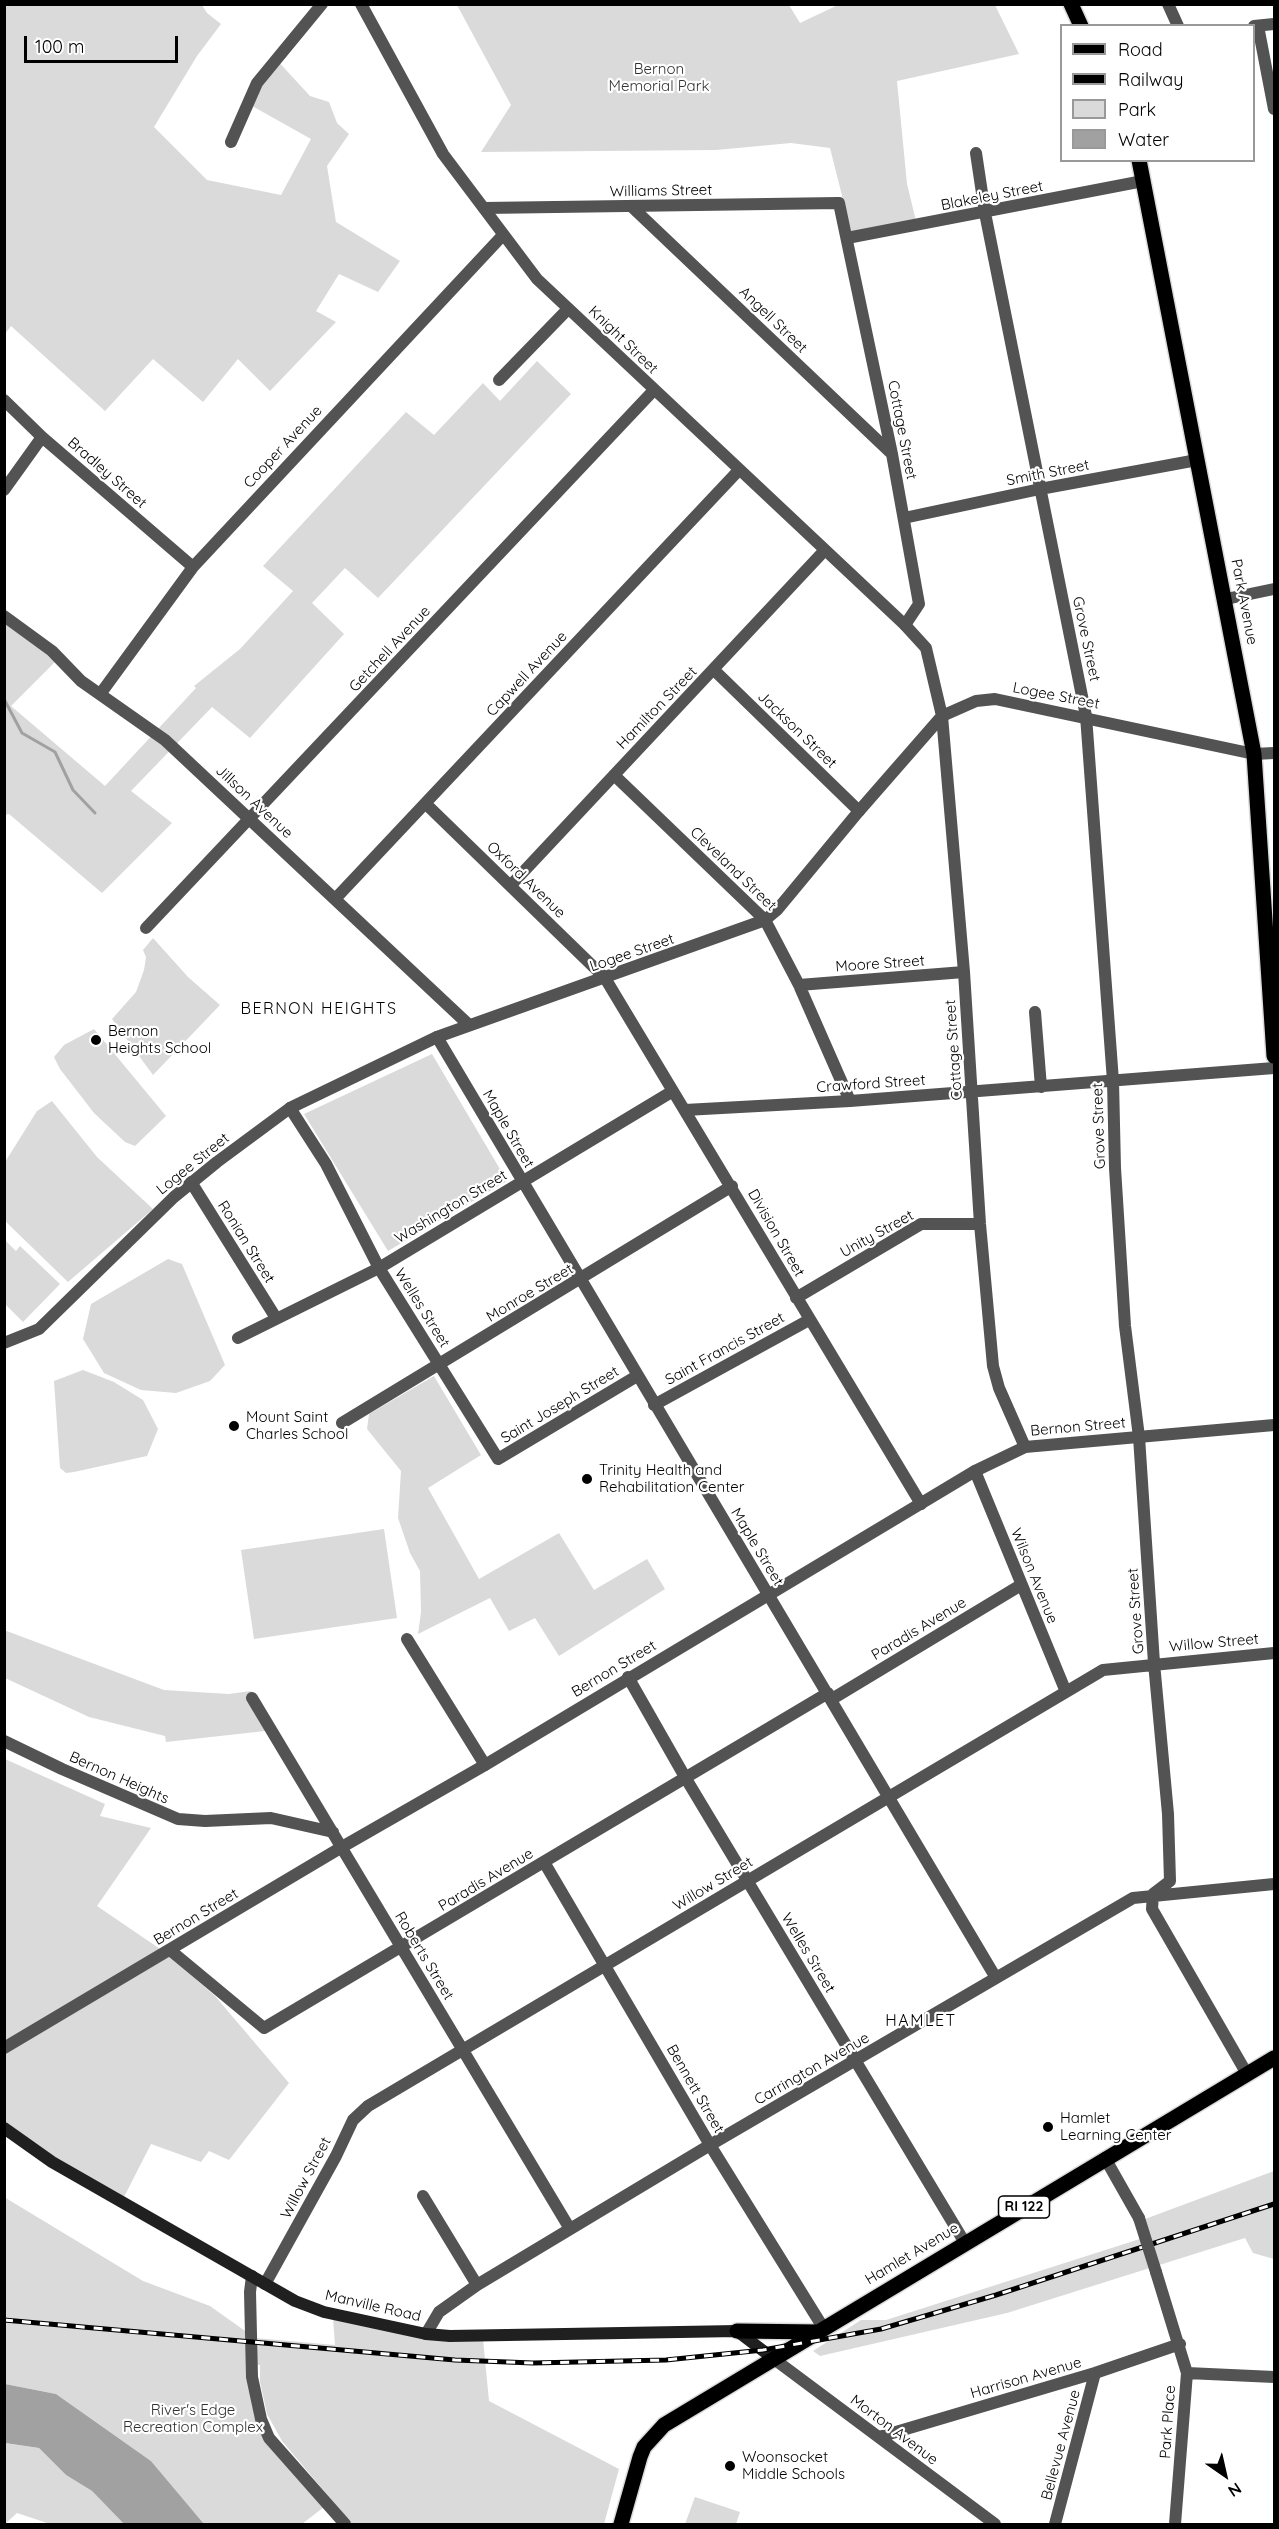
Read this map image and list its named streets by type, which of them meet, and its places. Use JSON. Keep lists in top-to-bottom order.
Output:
{
  "streets": {
    "main road": [
      "Park Avenue",
      "RI 122",
      "Hamlet Avenue",
      "Manville Road"
    ],
    "street": [
      "Williams Street",
      "Blakeley Street",
      "Angell Street",
      "Knight Street",
      "Cottage Street",
      "Cooper Avenue",
      "Bradley Street",
      "Smith Street",
      "Grove Street",
      "Getchell Avenue",
      "Capwell Avenue",
      "Logee Street",
      "Hamilton Street",
      "Jackson Street",
      "Jillson Avenue",
      "Cleveland Street",
      "Oxford Avenue",
      "Moore Street",
      "Crawford Street",
      "Maple Street",
      "Washington Street",
      "Division Street",
      "Unity Street",
      "Ronian Street",
      "Monroe Street",
      "Welles Street",
      "Saint Francis Street",
      "Saint Joseph Street",
      "Bernon Street",
      "Wilson Avenue",
      "Paradis Avenue",
      "Willow Street",
      "Bernon Heights",
      "Roberts Street",
      "Carrington Avenue",
      "Bennett Street",
      "Harrison Avenue",
      "Park Place",
      "Morton Avenue",
      "Bellevue Avenue"
    ]
  },
  "crossings": [
    ["Williams Street", "Angell Street"],
    ["Williams Street", "Knight Street"],
    ["Williams Street", "Cottage Street"],
    ["Blakeley Street", "Cottage Street"],
    ["Blakeley Street", "Park Avenue"],
    ["Blakeley Street", "Grove Street"],
    ["Angell Street", "Cottage Street"],
    ["Knight Street", "Cottage Street"],
    ["Knight Street", "Cooper Avenue"],
    ["Knight Street", "Getchell Avenue"],
    ["Knight Street", "Capwell Avenue"],
    ["Knight Street", "Hamilton Street"],
    ["Cottage Street", "Smith Street"],
    ["Cottage Street", "Logee Street"],
    ["Cottage Street", "Moore Street"],
    ["Cottage Street", "Crawford Street"],
    ["Cottage Street", "Unity Street"],
    ["Cottage Street", "Bernon Street"],
    ["Cooper Avenue", "Bradley Street"],
    ["Cooper Avenue", "Jillson Avenue"],
    ["Smith Street", "Park Avenue"],
    ["Smith Street", "Grove Street"],
    ["Park Avenue", "Logee Street"],
    ["Grove Street", "Logee Street"],
    ["Grove Street", "Crawford Street"],
    ["Grove Street", "Bernon Street"],
    ["Grove Street", "Willow Street"],
    ["Grove Street", "Carrington Avenue"],
    ["Getchell Avenue", "Jillson Avenue"],
    ["Capwell Avenue", "Jillson Avenue"],
    ["Capwell Avenue", "Oxford Avenue"],
    ["Logee Street", "Jackson Street"],
    ["Logee Street", "Jillson Avenue"],
    ["Logee Street", "Cleveland Street"],
    ["Logee Street", "Oxford Avenue"],
    ["Logee Street", "Maple Street"],
    ["Logee Street", "Division Street"],
    ["Logee Street", "Ronian Street"],
    ["Logee Street", "Welles Street"],
    ["Hamilton Street", "Jackson Street"],
    ["Hamilton Street", "Cleveland Street"],
    ["Hamilton Street", "Oxford Avenue"],
    ["Cleveland Street", "Moore Street"],
    ["Cleveland Street", "Crawford Street"],
    ["Oxford Avenue", "Division Street"],
    ["Crawford Street", "Division Street"],
    ["Maple Street", "Washington Street"],
    ["Maple Street", "Monroe Street"],
    ["Maple Street", "Saint Francis Street"],
    ["Maple Street", "Saint Joseph Street"],
    ["Maple Street", "Bernon Street"],
    ["Maple Street", "Paradis Avenue"],
    ["Maple Street", "Willow Street"],
    ["Maple Street", "Carrington Avenue"],
    ["Washington Street", "Division Street"],
    ["Washington Street", "Ronian Street"],
    ["Washington Street", "Welles Street"],
    ["Division Street", "Unity Street"],
    ["Division Street", "Monroe Street"],
    ["Division Street", "Saint Francis Street"],
    ["Division Street", "Bernon Street"],
    ["Monroe Street", "Welles Street"],
    ["Welles Street", "Saint Joseph Street"],
    ["Welles Street", "Bernon Street"],
    ["Welles Street", "Paradis Avenue"],
    ["Welles Street", "Willow Street"],
    ["Welles Street", "Carrington Avenue"],
    ["Welles Street", "Hamlet Avenue"],
    ["Bernon Street", "Wilson Avenue"],
    ["Bernon Street", "Paradis Avenue"],
    ["Bernon Street", "Roberts Street"],
    ["Wilson Avenue", "Paradis Avenue"],
    ["Wilson Avenue", "Willow Street"],
    ["Paradis Avenue", "Roberts Street"],
    ["Paradis Avenue", "Bennett Street"],
    ["Willow Street", "Roberts Street"],
    ["Willow Street", "Bennett Street"],
    ["Willow Street", "Manville Road"],
    ["Bernon Heights", "Roberts Street"],
    ["Roberts Street", "Carrington Avenue"],
    ["Carrington Avenue", "Bennett Street"],
    ["Carrington Avenue", "Manville Road"],
    ["Bennett Street", "Hamlet Avenue"],
    ["Hamlet Avenue", "Morton Avenue"],
    ["Harrison Avenue", "Morton Avenue"],
    ["Harrison Avenue", "Bellevue Avenue"]
  ],
  "districts": ["BERNON HEIGHTS", "HAMLET"],
  "parks": ["Bernon Memorial Park", "River's Edge Recreation Complex"],
  "places": [
    "Bernon Heights School",
    "Mount Saint Charles School",
    "Trinity Health and Rehabilitation Center",
    "Hamlet Learning Center",
    "Woonsocket Middle Schools"
  ],
  "legend": [
    "Road",
    "Railway",
    "Park",
    "Water"
  ],
  "scale_bar": "100 m",
  "north": "bottom right"
}
